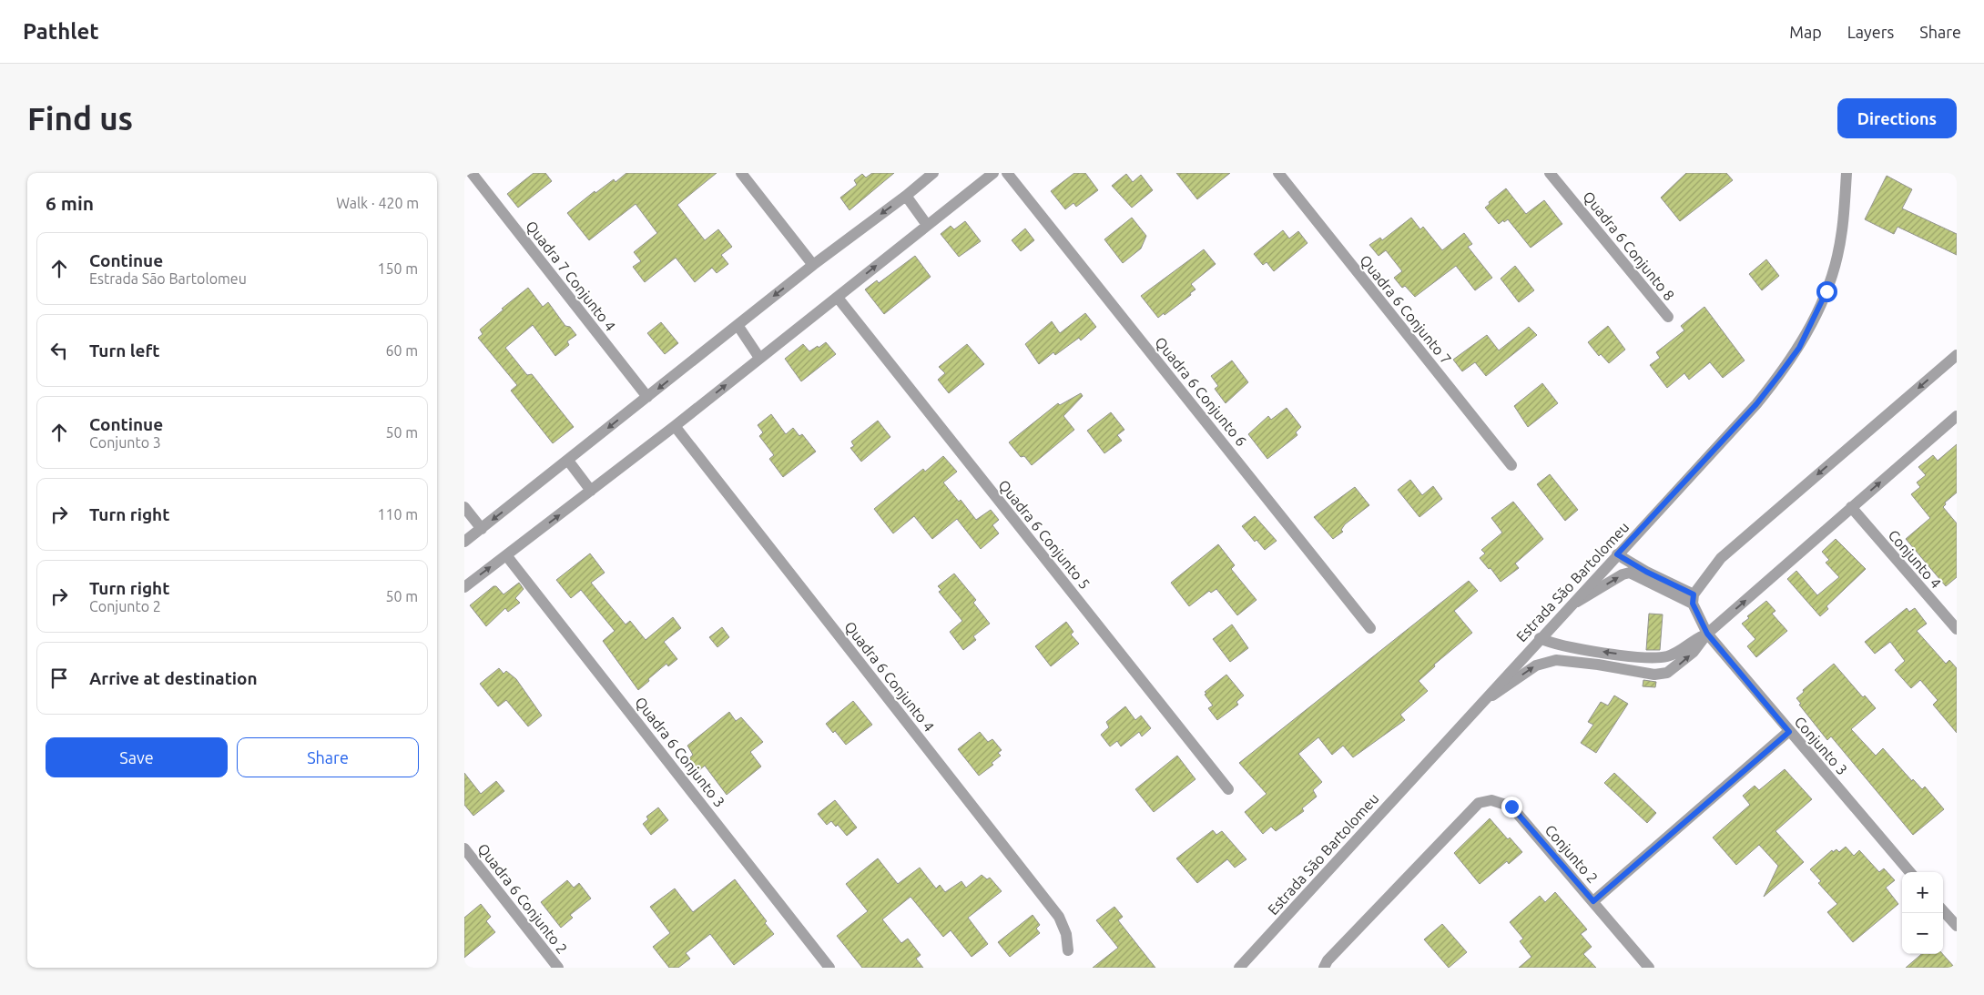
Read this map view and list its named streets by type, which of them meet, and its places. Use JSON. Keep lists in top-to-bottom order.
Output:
{
  "streets": {
    "street": [
      "Quadra 6 Conjunto 8",
      "Quadra 7 Conjunto 4",
      "Quadra 6 Conjunto 7",
      "Quadra 6 Conjunto 6",
      "Quadra 6 Conjunto 5",
      "Conjunto 4",
      "Estrada São Bartolomeu",
      "Quadra 6 Conjunto 4",
      "Conjunto 3",
      "Quadra 6 Conjunto 3",
      "Conjunto 2",
      "Quadra 6 Conjunto 2"
    ]
  },
  "page": {
    "header": "Pathlet",
    "nav": ["Map", "Layers", "Share"],
    "buttons": [
      "Directions",
      ["Save", "Share"]
    ],
    "title": "Find us",
    "heading": ["6 min", "Walk · 420 m"],
    "list": [
      ["Continue", "Estrada São Bartolomeu", "150 m"],
      ["Turn left", "60 m"],
      ["Continue", "Conjunto 3", "50 m"],
      ["Turn right", "110 m"],
      ["Turn right", "Conjunto 2", "50 m"],
      "Arrive at destination"
    ],
    "map_buttons": ["+", "−"]
  }
}
